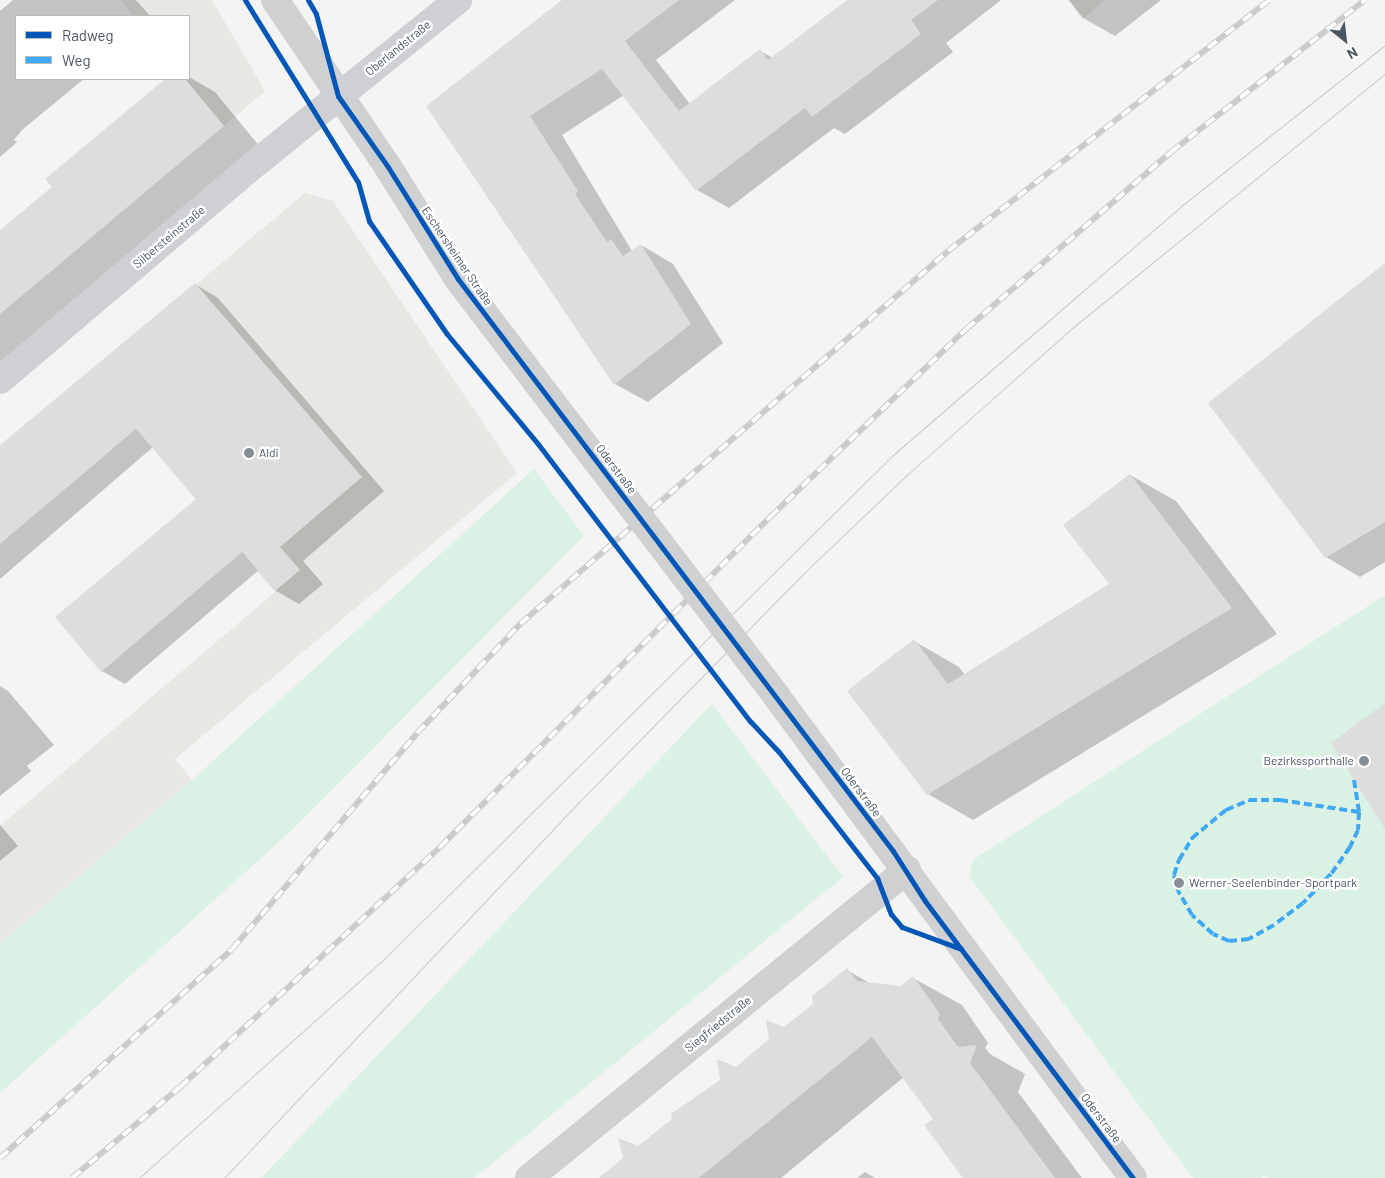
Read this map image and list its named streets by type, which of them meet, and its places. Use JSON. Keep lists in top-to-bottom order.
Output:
{
  "streets": {
    "street": [
      "Oberlandstraße",
      "Silbersteinstraße",
      "Eschersheimer Straße",
      "Oderstraße",
      "Siegfriedstraße"
    ]
  },
  "crossings": [
    ["Oberlandstraße", "Silbersteinstraße"],
    ["Oberlandstraße", "Eschersheimer Straße"],
    ["Silbersteinstraße", "Eschersheimer Straße"],
    ["Eschersheimer Straße", "Oderstraße"],
    ["Oderstraße", "Siegfriedstraße"]
  ],
  "places": ["Aldi", "Bezirkssporthalle", "Werner-Seelenbinder-Sportpark"],
  "legend": ["Radweg", "Weg"],
  "north": "bottom right"
}
